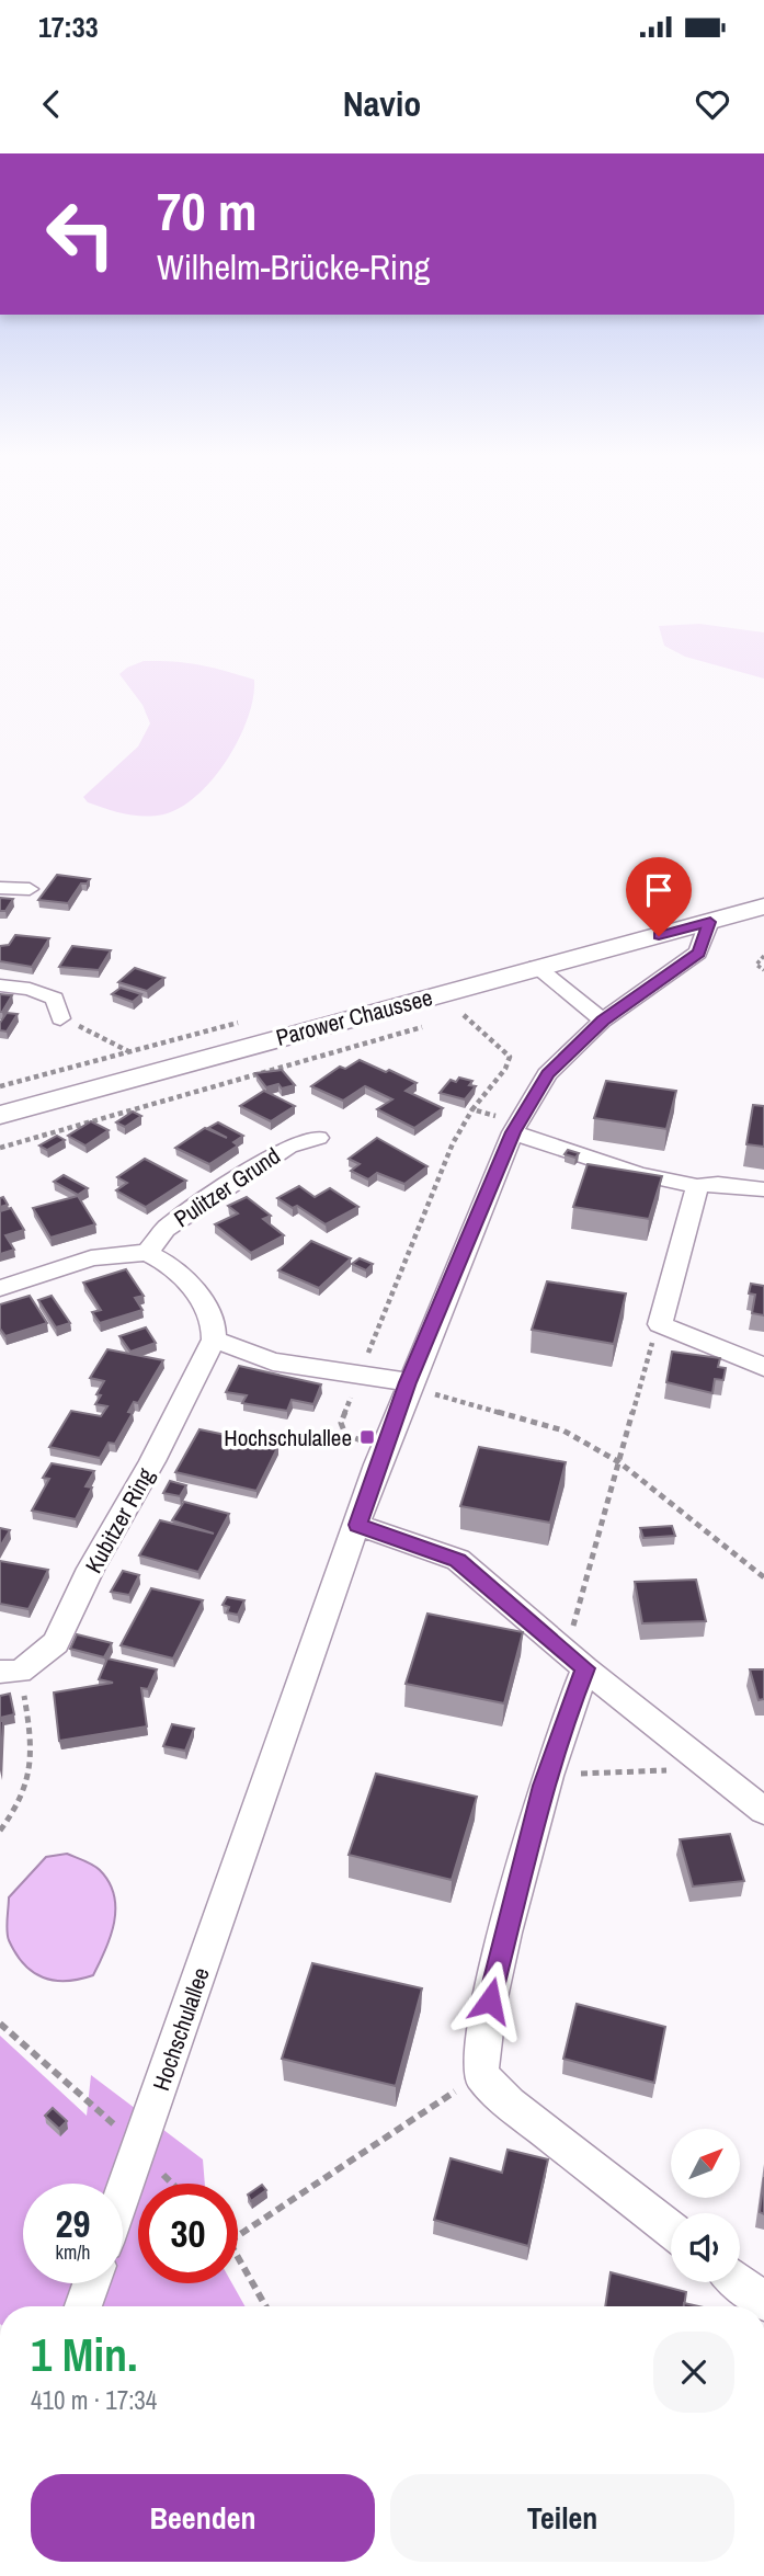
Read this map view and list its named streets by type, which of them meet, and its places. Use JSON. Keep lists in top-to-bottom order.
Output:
{
  "streets": {
    "street": [
      "Parower Chaussee",
      "Pulitzer Grund",
      "Kubitzer Ring",
      "Hochschulallee"
    ]
  },
  "crossings": [
    ["Parower Chaussee", "Hochschulallee"]
  ],
  "places": {
    "transit": ["Hochschulallee"]
  },
  "north": "top right",
  "page": {
    "status": "17:33",
    "header": "Navio",
    "turn": ["70 m", "Wilhelm-Brücke-Ring"],
    "speed": "29 km/h",
    "limit": "30",
    "heading": ["1 Min.", "410 m · 17:34"],
    "buttons": ["Beenden", "Teilen"]
  }
}
